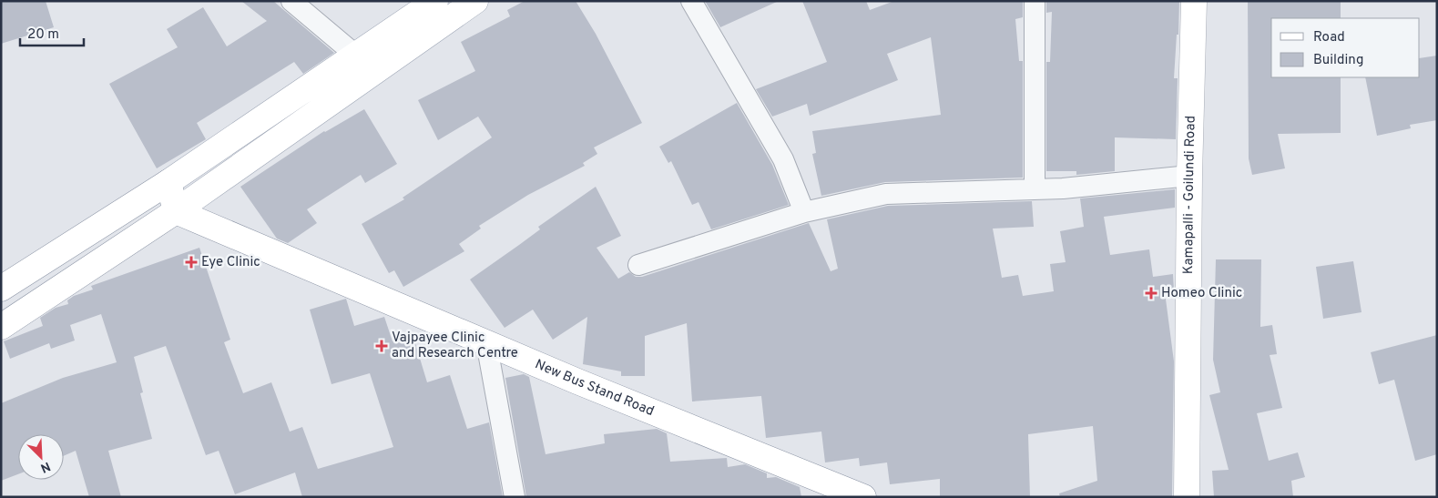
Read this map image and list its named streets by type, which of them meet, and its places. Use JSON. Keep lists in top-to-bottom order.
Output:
{
  "streets": {
    "main road": ["Kamapalli - Goilundi Road", "New Bus Stand Road"]
  },
  "places": {
    "health": ["Eye Clinic", "Homeo Clinic", "Vajpayee Clinic and Research Centre"]
  },
  "legend": ["Road", "Building"],
  "scale_bar": "20 m",
  "north": "bottom right"
}
